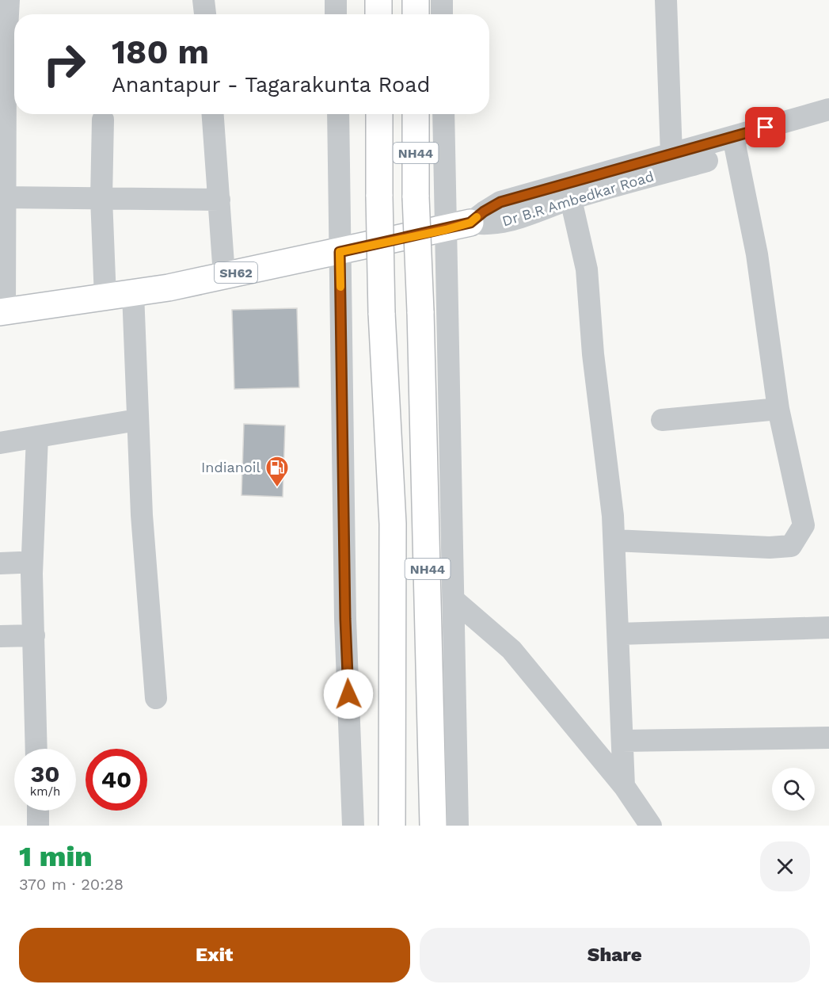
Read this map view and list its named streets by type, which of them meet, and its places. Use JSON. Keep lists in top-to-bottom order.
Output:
{
  "streets": {
    "main road": ["NH44", "SH62"],
    "street": ["Dr B.R Ambedkar Road"]
  },
  "crossings": [
    ["Dr B.R Ambedkar Road", "SH62"]
  ],
  "places": {
    "fuel station": ["Indianoil"]
  },
  "page": {
    "turn": ["180 m", "Anantapur - Tagarakunta Road"],
    "speed": "30 km/h",
    "limit": "40",
    "heading": ["1 min", "370 m · 20:28"],
    "buttons": ["Exit", "Share"]
  }
}
